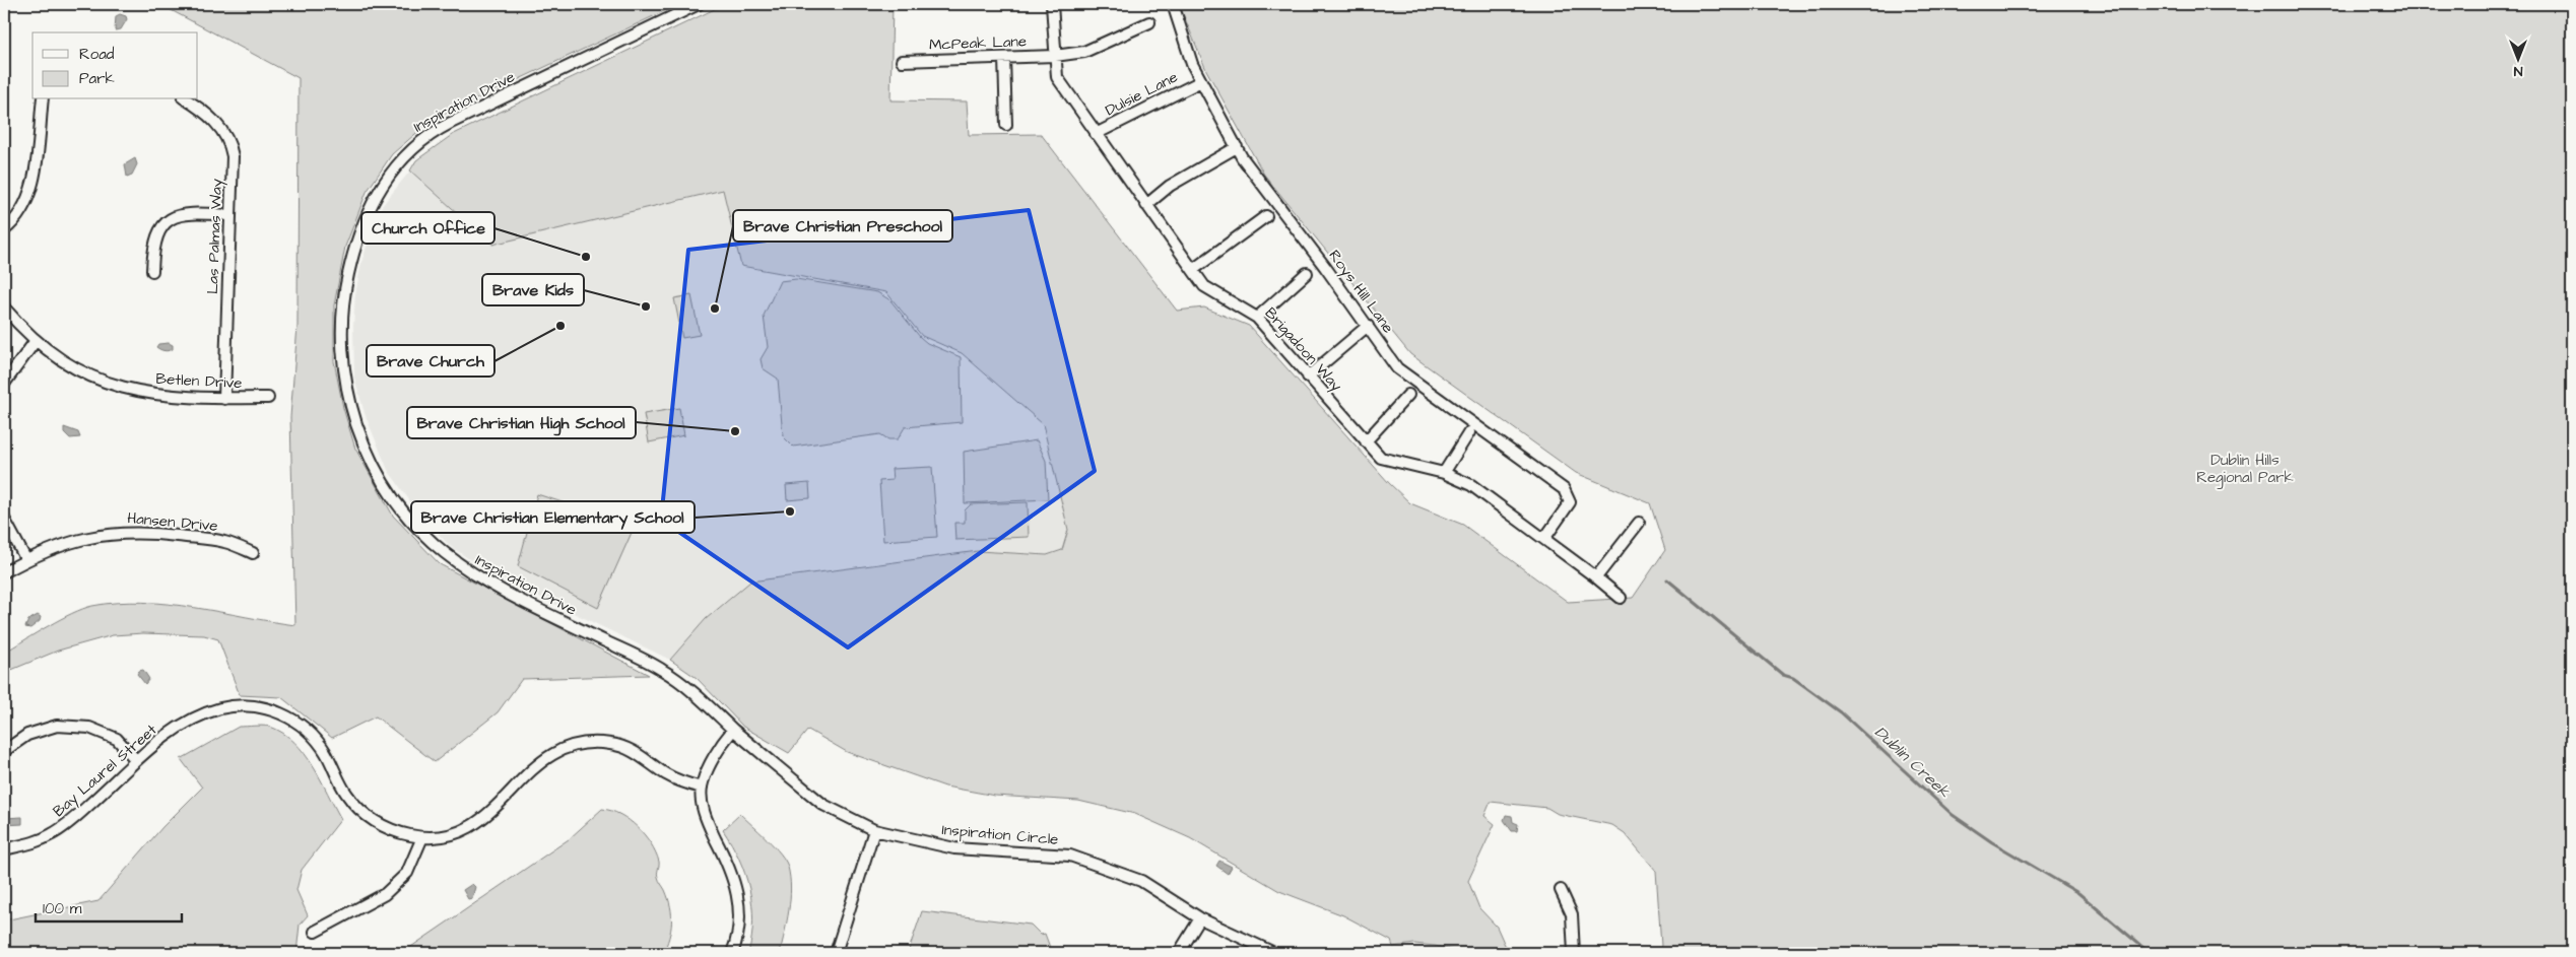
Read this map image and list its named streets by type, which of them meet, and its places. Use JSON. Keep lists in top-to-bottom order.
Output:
{
  "streets": {
    "street": [
      "McPeak Lane",
      "Dulsie Lane",
      "Inspiration Drive",
      "Las Palmas Way",
      "Roys Hill Lane",
      "Brigadoon Way",
      "Betlen Drive",
      "Hansen Drive",
      "Bay Laurel Street",
      "Inspiration Circle"
    ]
  },
  "crossings": [
    ["McPeak Lane", "Brigadoon Way"],
    ["Dulsie Lane", "Roys Hill Lane"],
    ["Dulsie Lane", "Brigadoon Way"],
    ["Inspiration Drive", "Inspiration Circle"],
    ["Las Palmas Way", "Betlen Drive"],
    ["Roys Hill Lane", "Brigadoon Way"]
  ],
  "water": ["Dublin Creek"],
  "parks": ["Dublin Hills Regional Park"],
  "places": [
    "Church Office",
    "Brave Kids",
    "Brave Christian Preschool",
    "Brave Church",
    "Brave Christian High School",
    "Brave Christian Elementary School"
  ],
  "legend": ["Road", "Park"],
  "scale_bar": "100 m",
  "north": "bottom"
}
